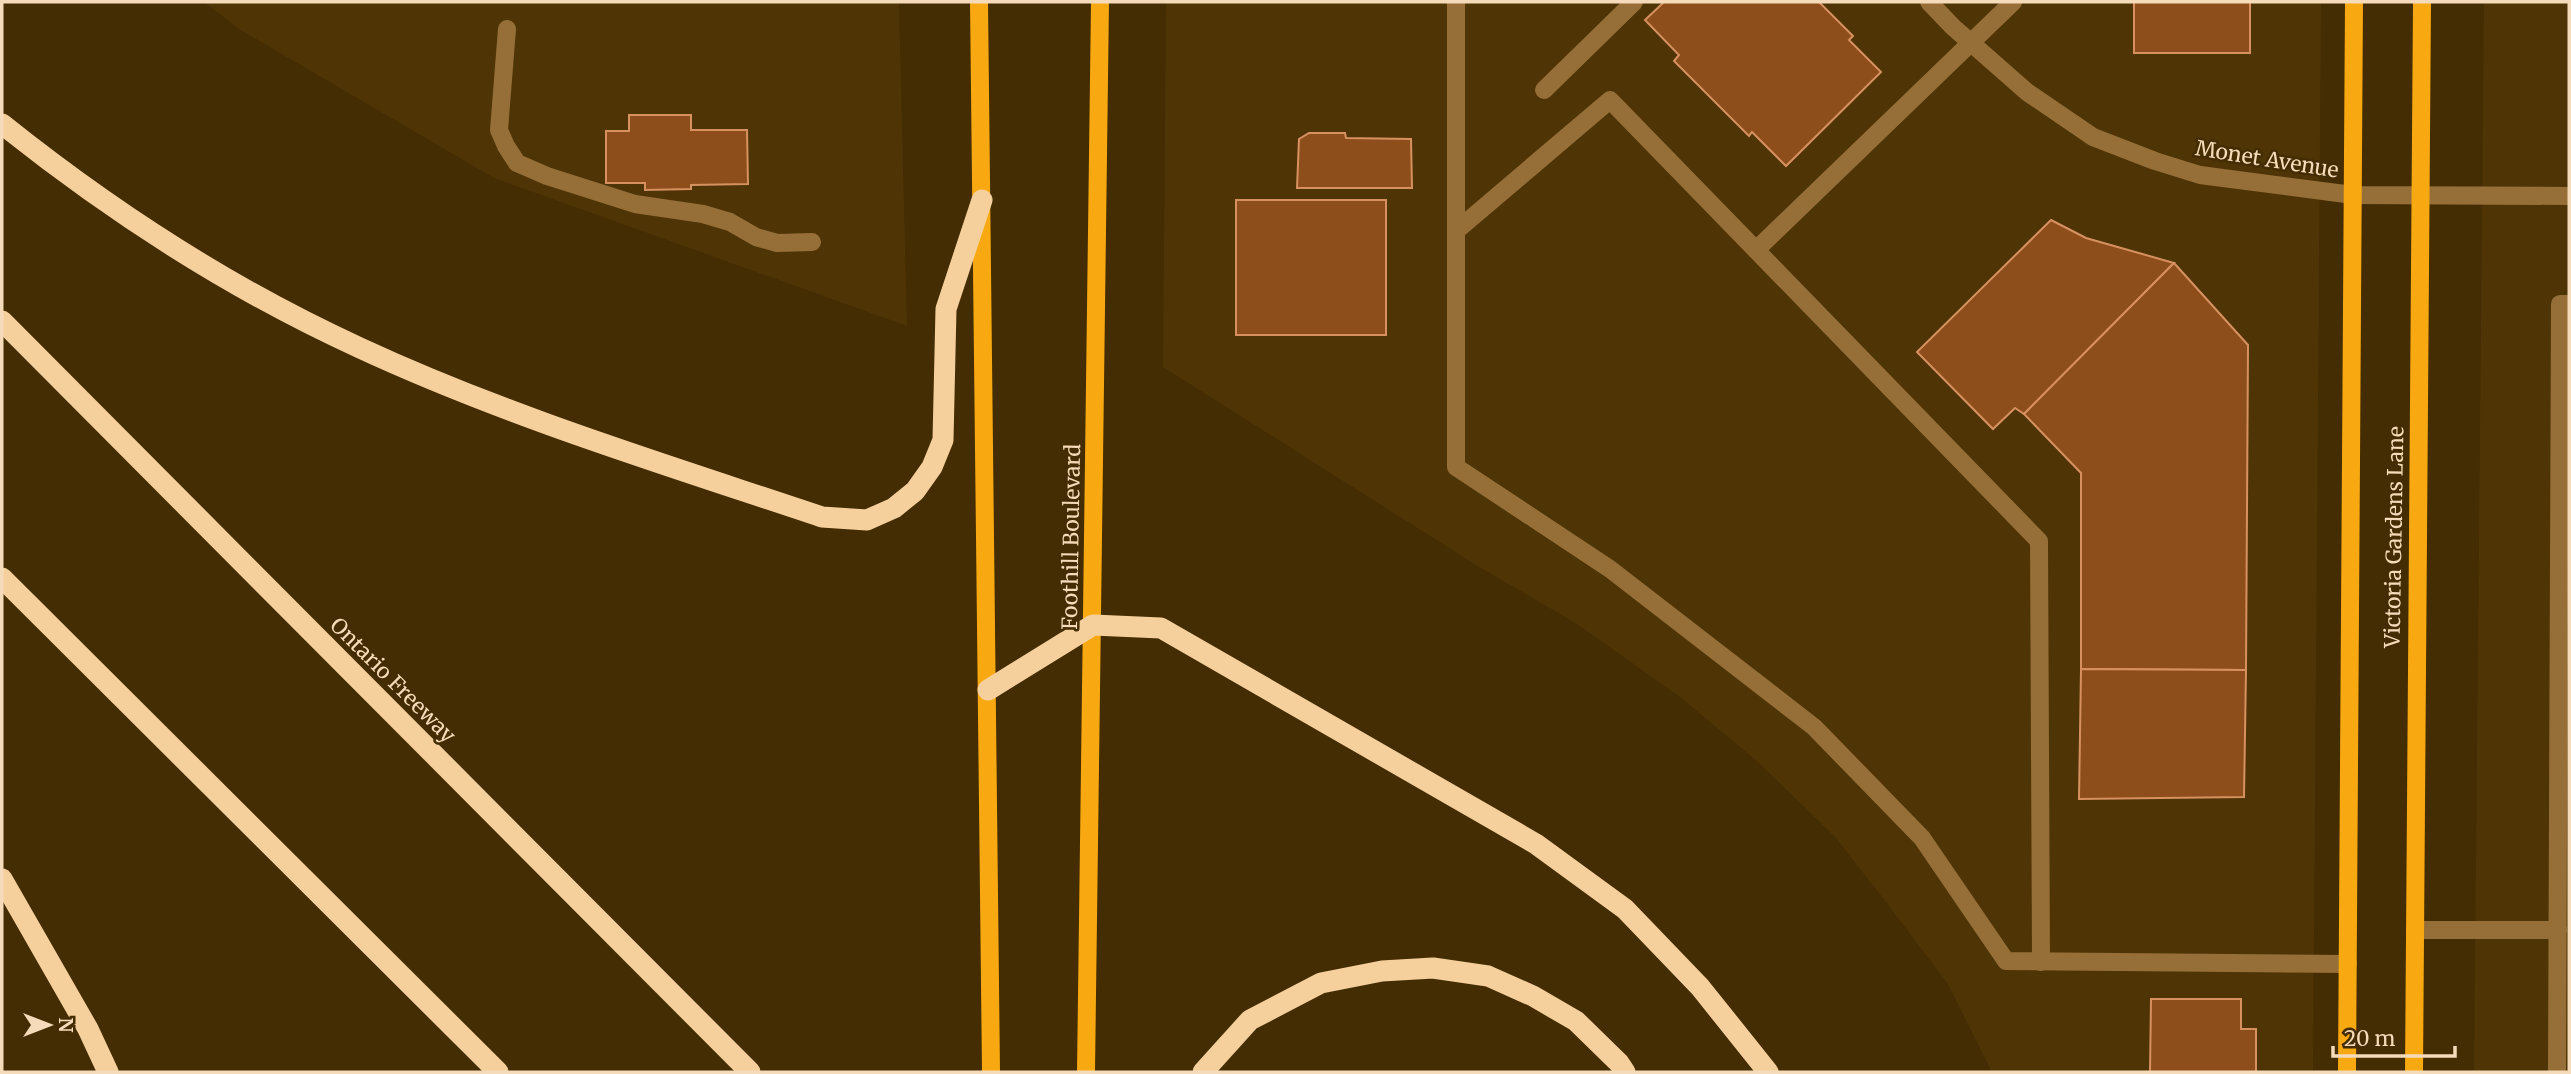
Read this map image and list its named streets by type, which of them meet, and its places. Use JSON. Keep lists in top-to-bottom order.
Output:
{
  "streets": {
    "highway": ["Ontario Freeway"],
    "main road": ["Foothill Boulevard", "Victoria Gardens Lane"],
    "street": ["Monet Avenue"]
  },
  "crossings": [
    ["Monet Avenue", "Victoria Gardens Lane"]
  ],
  "scale_bar": "20 m",
  "north": "right"
}
